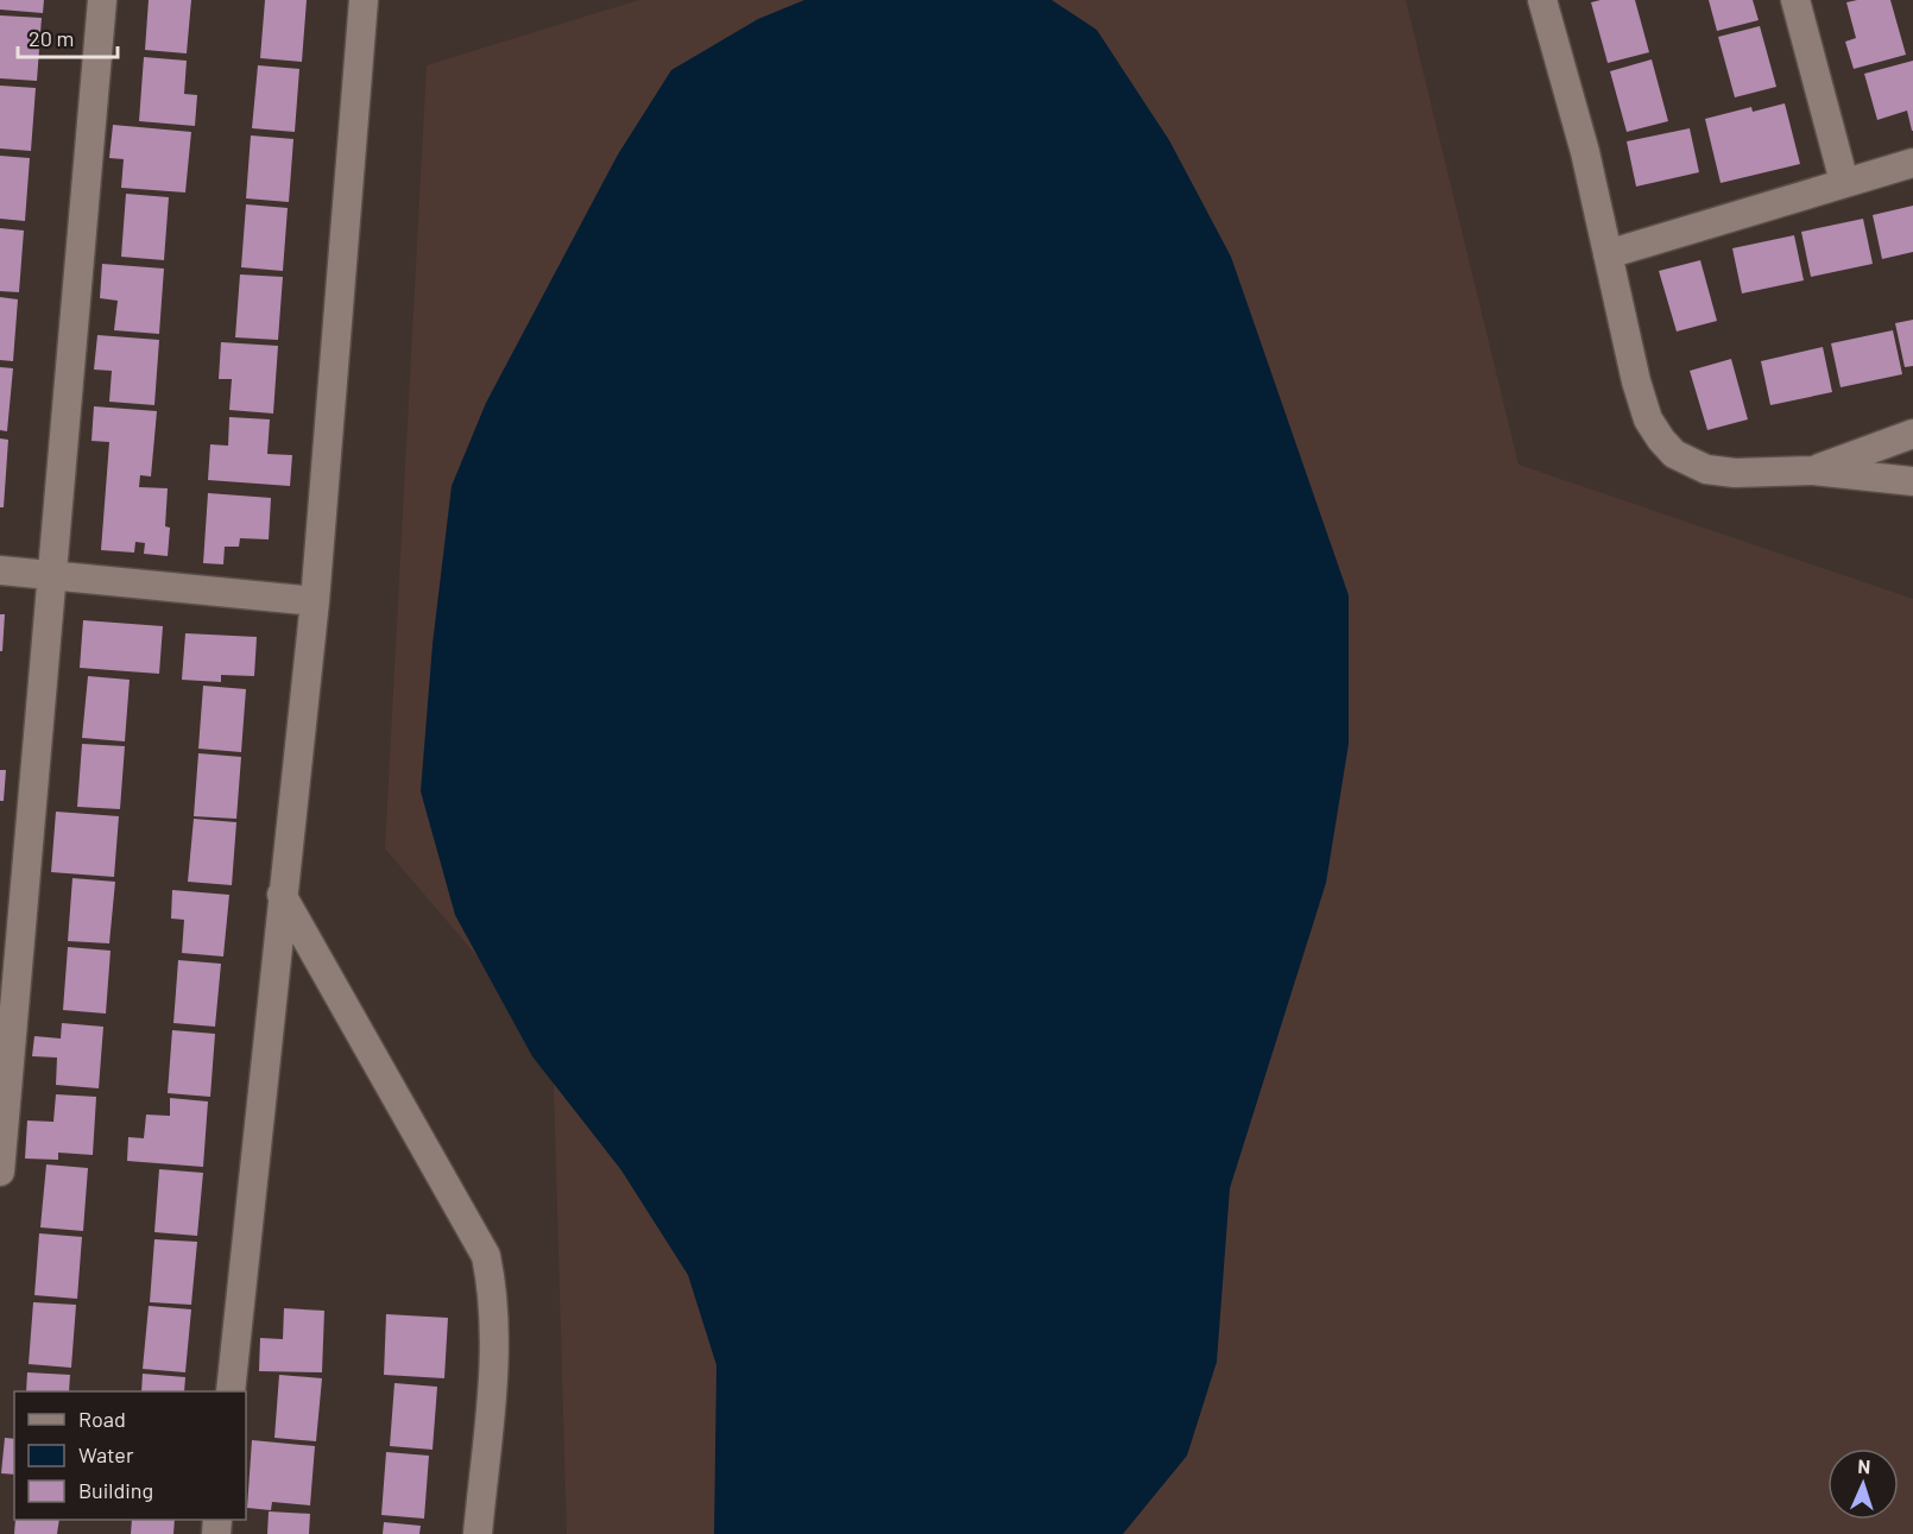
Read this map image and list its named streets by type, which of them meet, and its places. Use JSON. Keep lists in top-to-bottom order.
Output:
{
  "legend": ["Road", "Water", "Building"],
  "scale_bar": "20 m",
  "north": "top"
}
